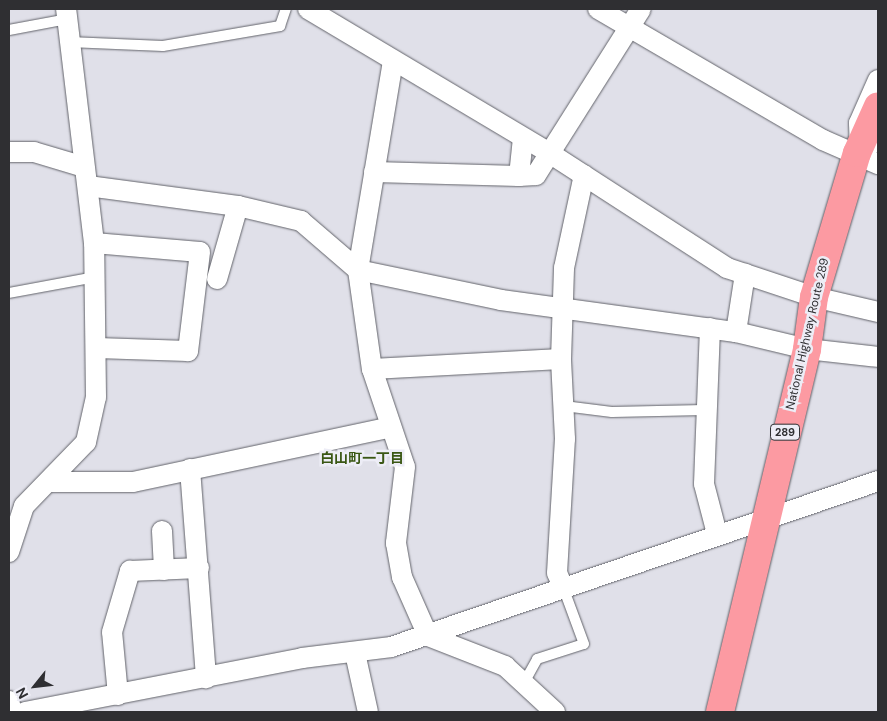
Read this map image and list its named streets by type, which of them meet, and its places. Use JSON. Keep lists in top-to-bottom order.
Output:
{
  "streets": {
    "highway": ["National Highway Route 289", "289"]
  },
  "districts": ["白山町一丁目"],
  "north": "bottom left"
}
